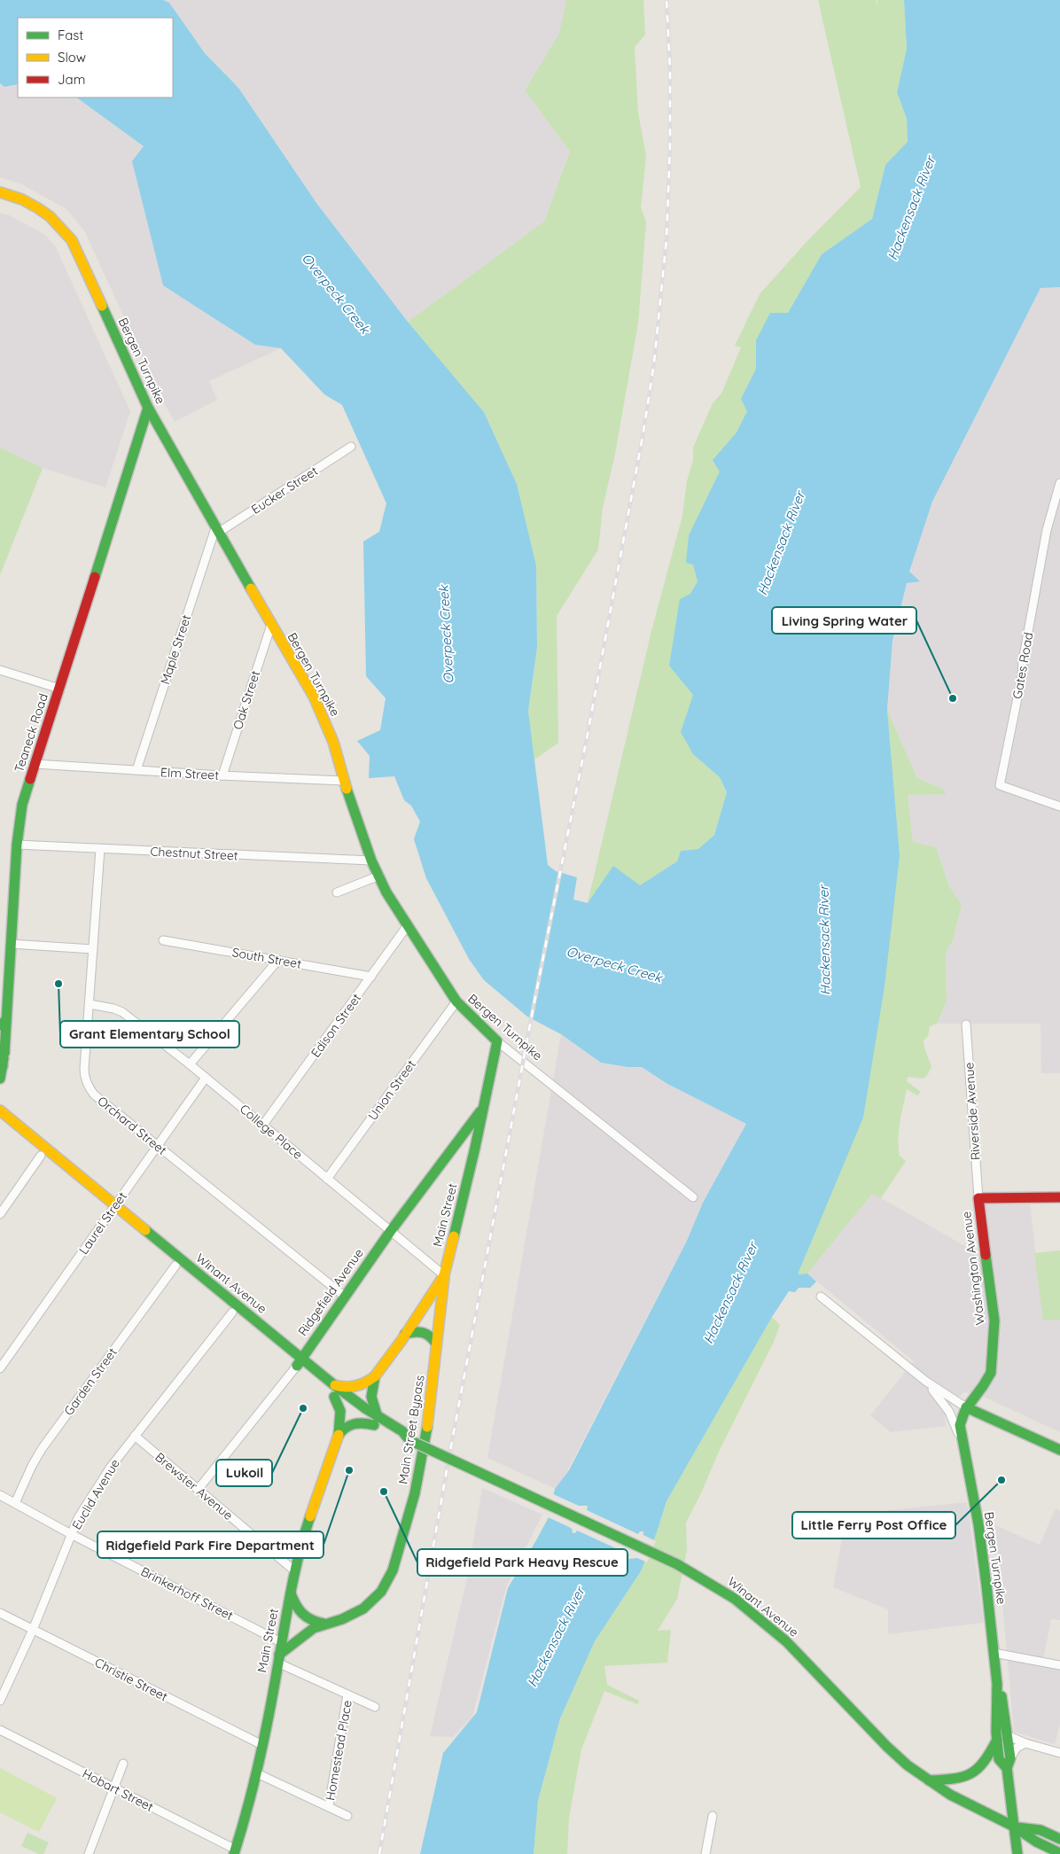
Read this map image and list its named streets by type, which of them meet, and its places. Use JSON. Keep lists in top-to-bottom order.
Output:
{
  "streets": {
    "main road": [
      "Bergen Turnpike",
      "Teaneck Road",
      "Main Street",
      "Washington Avenue",
      "Winant Avenue",
      "Ridgefield Avenue",
      "Main Street Bypass"
    ],
    "street": [
      "Eucker Street",
      "Maple Street",
      "Gates Road",
      "Oak Street",
      "Elm Street",
      "Chestnut Street",
      "South Street",
      "Edison Street",
      "Union Street",
      "Riverside Avenue",
      "Orchard Street",
      "College Place",
      "Laurel Street",
      "Garden Street",
      "Brewster Avenue",
      "Euclid Avenue",
      "Brinkerhoff Street",
      "Christie Street",
      "Homestead Place",
      "Hobart Street"
    ]
  },
  "crossings": [
    ["Bergen Turnpike", "Eucker Street"],
    ["Bergen Turnpike", "Maple Street"],
    ["Bergen Turnpike", "Oak Street"],
    ["Bergen Turnpike", "Teaneck Road"],
    ["Bergen Turnpike", "Elm Street"],
    ["Bergen Turnpike", "Chestnut Street"],
    ["Bergen Turnpike", "Edison Street"],
    ["Bergen Turnpike", "Union Street"],
    ["Bergen Turnpike", "Main Street"],
    ["Bergen Turnpike", "Washington Avenue"],
    ["Bergen Turnpike", "Winant Avenue"],
    ["Eucker Street", "Maple Street"],
    ["Maple Street", "Elm Street"],
    ["Oak Street", "Elm Street"],
    ["Teaneck Road", "Elm Street"],
    ["Teaneck Road", "Chestnut Street"],
    ["Chestnut Street", "Orchard Street"],
    ["South Street", "Edison Street"],
    ["Edison Street", "College Place"],
    ["Union Street", "College Place"],
    ["Riverside Avenue", "Washington Avenue"],
    ["Orchard Street", "College Place"],
    ["Orchard Street", "Laurel Street"],
    ["Orchard Street", "Ridgefield Avenue"],
    ["College Place", "Main Street"],
    ["College Place", "Laurel Street"],
    ["College Place", "Ridgefield Avenue"],
    ["College Place", "Main Street Bypass"],
    ["Main Street", "Winant Avenue"],
    ["Main Street", "Ridgefield Avenue"],
    ["Main Street", "Main Street Bypass"],
    ["Main Street", "Brewster Avenue"],
    ["Main Street", "Brinkerhoff Street"],
    ["Main Street", "Christie Street"],
    ["Main Street", "Hobart Street"],
    ["Laurel Street", "Winant Avenue"],
    ["Winant Avenue", "Ridgefield Avenue"],
    ["Winant Avenue", "Garden Street"],
    ["Winant Avenue", "Euclid Avenue"],
    ["Ridgefield Avenue", "Brewster Avenue"],
    ["Garden Street", "Brinkerhoff Street"],
    ["Brewster Avenue", "Euclid Avenue"],
    ["Euclid Avenue", "Brinkerhoff Street"],
    ["Euclid Avenue", "Christie Street"]
  ],
  "water": ["Hackensack River", "Overpeck Creek"],
  "places": [
    "Living Spring Water",
    "Grant Elementary School",
    "Lukoil",
    "Ridgefield Park Fire Department",
    "Little Ferry Post Office",
    "Ridgefield Park Heavy Rescue"
  ],
  "legend": ["Fast", "Slow", "Jam"]
}
